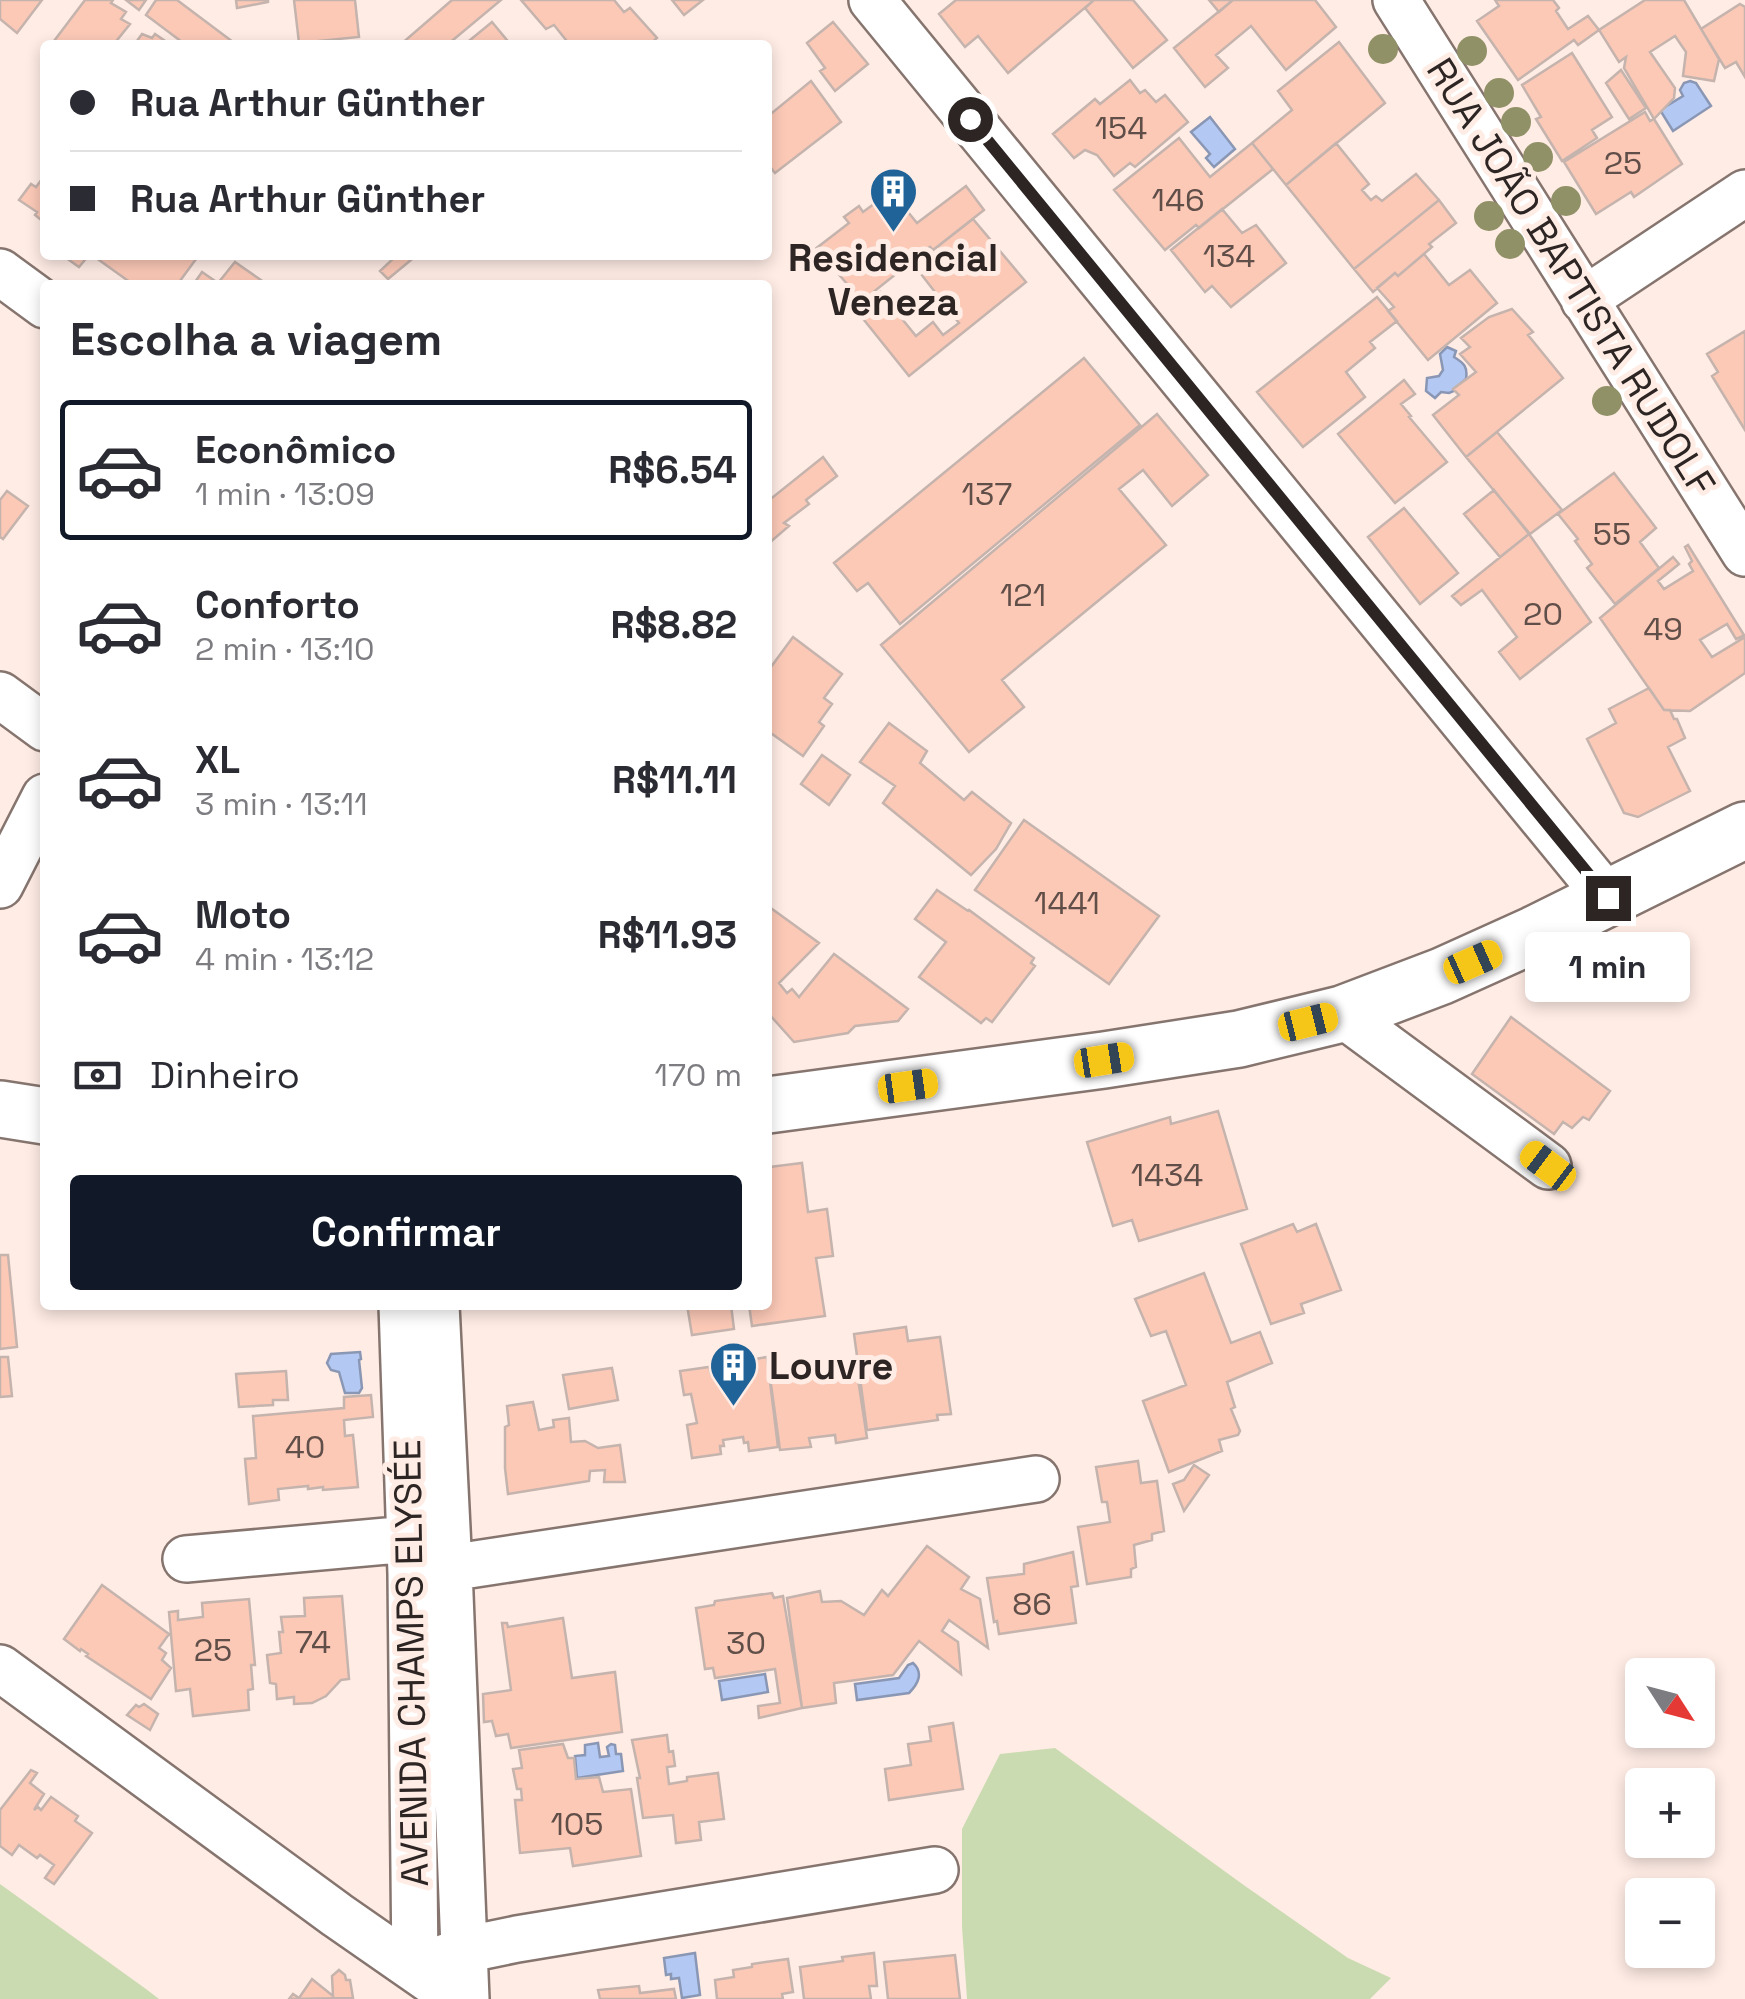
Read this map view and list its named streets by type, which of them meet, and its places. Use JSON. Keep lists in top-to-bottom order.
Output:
{
  "streets": {
    "street": ["RUA JOÃO BAPTISTA RUDOLF", "AVENIDA CHAMPS ELYSÉE"]
  },
  "places": {
    "building": ["Residencial Veneza", "Louvre"]
  },
  "house_numbers": [
    "154",
    "25",
    "146",
    "134",
    "137",
    "55",
    "121",
    "20",
    "49",
    "1441",
    "1434",
    "40",
    "86",
    "74",
    "30",
    "25",
    "105"
  ],
  "north": "bottom right",
  "page": {
    "banner": ["Rua Arthur Günther", "Rua Arthur Günther"],
    "heading": "Escolha a viagem",
    "list": [
      {
        "name": "Econômico",
        "note": "1 min · 13:09",
        "value": "R$6.54"
      },
      {
        "name": "Conforto",
        "note": "2 min · 13:10",
        "value": "R$8.82"
      },
      {
        "name": "XL",
        "note": "3 min · 13:11",
        "value": "R$11.11"
      },
      {
        "name": "Moto",
        "note": "4 min · 13:12",
        "value": "R$11.93"
      }
    ],
    "bubble": "1 min",
    "pay": ["Dinheiro", "170 m"],
    "buttons": "Confirmar",
    "map_buttons": ["+", "−"]
  }
}
